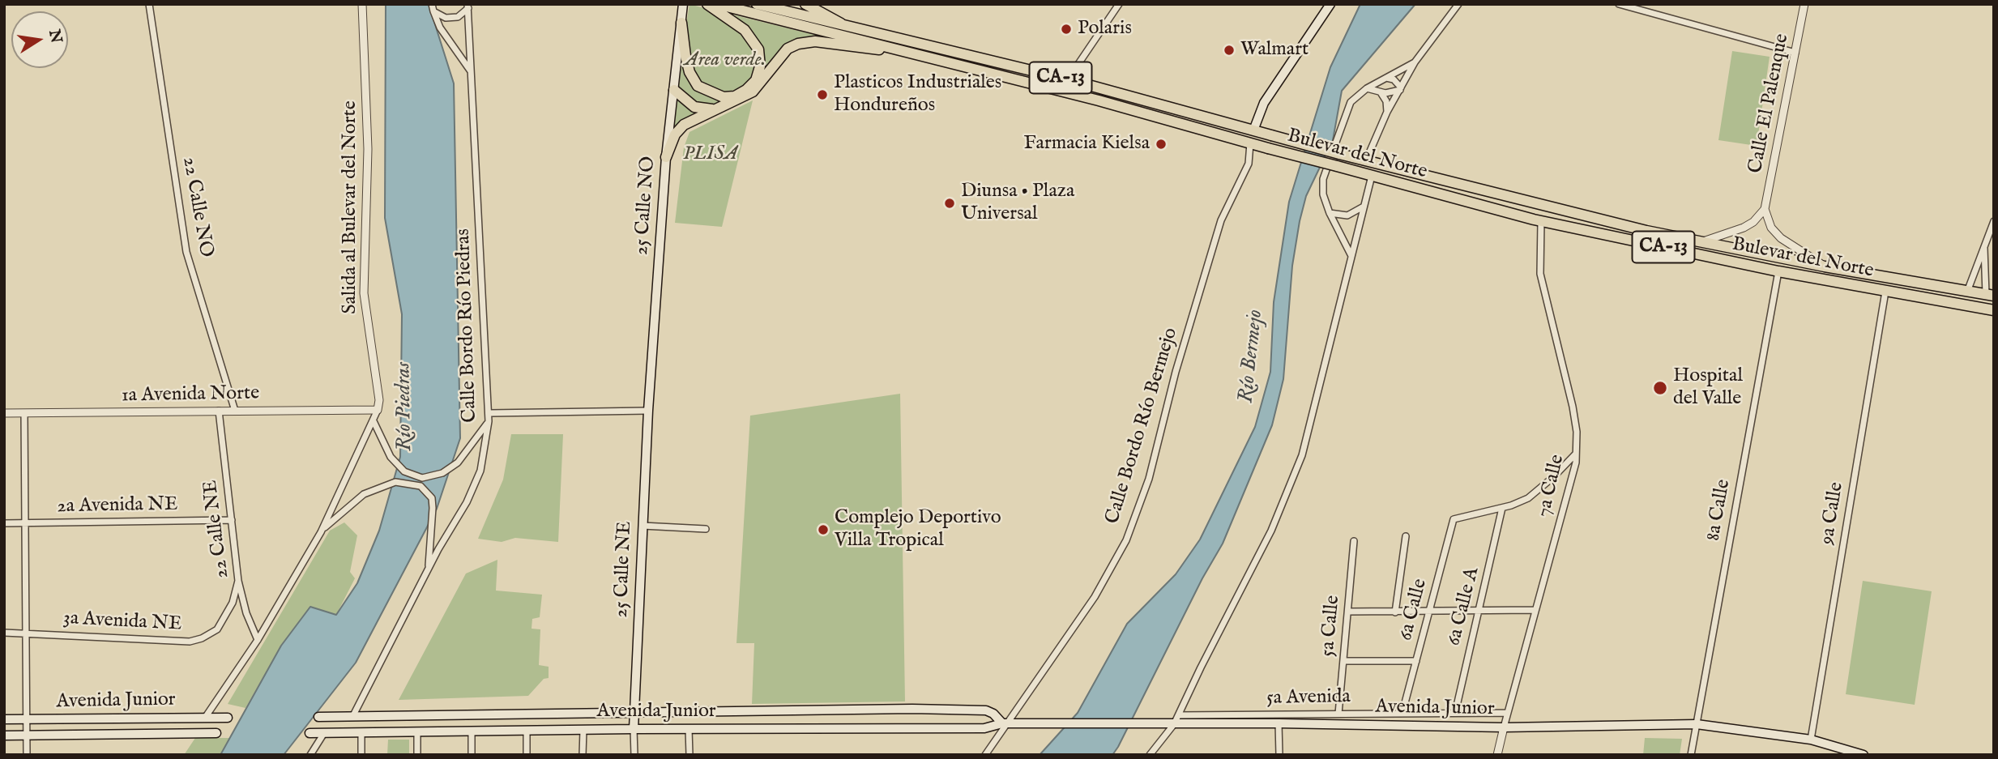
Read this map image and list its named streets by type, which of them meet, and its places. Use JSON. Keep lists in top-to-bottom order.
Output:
{
  "streets": {
    "highway": ["CA-13", "Bulevar del Norte"],
    "main road": ["25 Calle NO", "25 Calle NE", "Avenida Junior"],
    "street": [
      "Calle El Palenque",
      "22 Calle NO",
      "Salida al Bulevar del Norte",
      "Calle Bordo Río Piedras",
      "1a Avenida Norte",
      "Calle Bordo Río Bermejo",
      "7a Calle",
      "2a Avenida NE",
      "8a Calle",
      "9a Calle",
      "22 Calle NE",
      "6a Calle A",
      "6a Calle",
      "3a Avenida NE",
      "5a Calle",
      "5a Avenida"
    ]
  },
  "crossings": [
    ["Bulevar del Norte", "Calle Bordo Río Bermejo"],
    ["Bulevar del Norte", "7a Calle"],
    ["Bulevar del Norte", "8a Calle"],
    ["Bulevar del Norte", "9a Calle"],
    ["25 Calle NO", "25 Calle NE"],
    ["22 Calle NO", "1a Avenida Norte"],
    ["Salida al Bulevar del Norte", "1a Avenida Norte"],
    ["Calle Bordo Río Piedras", "Avenida Junior"],
    ["1a Avenida Norte", "22 Calle NE"],
    ["Calle Bordo Río Bermejo", "Avenida Junior"],
    ["7a Calle", "5a Avenida"],
    ["7a Calle", "Avenida Junior"],
    ["2a Avenida NE", "22 Calle NE"],
    ["8a Calle", "Avenida Junior"],
    ["9a Calle", "Avenida Junior"],
    ["22 Calle NE", "3a Avenida NE"],
    ["25 Calle NE", "Avenida Junior"],
    ["6a Calle A", "6a Calle"],
    ["6a Calle A", "5a Avenida"],
    ["6a Calle", "5a Avenida"],
    ["5a Calle", "5a Avenida"],
    ["5a Avenida", "Avenida Junior"]
  ],
  "water": ["Río Bermejo", "Río Piedras"],
  "parks": ["Area verde.", "PLISA"],
  "places": [
    "Polaris",
    "Walmart",
    "Plasticos Industriales Hondureños",
    "Farmacia Kielsa",
    "Diunsa • Plaza Universal",
    "Hospital del Valle",
    "Complejo Deportivo Villa Tropical"
  ],
  "north": "right"
}
